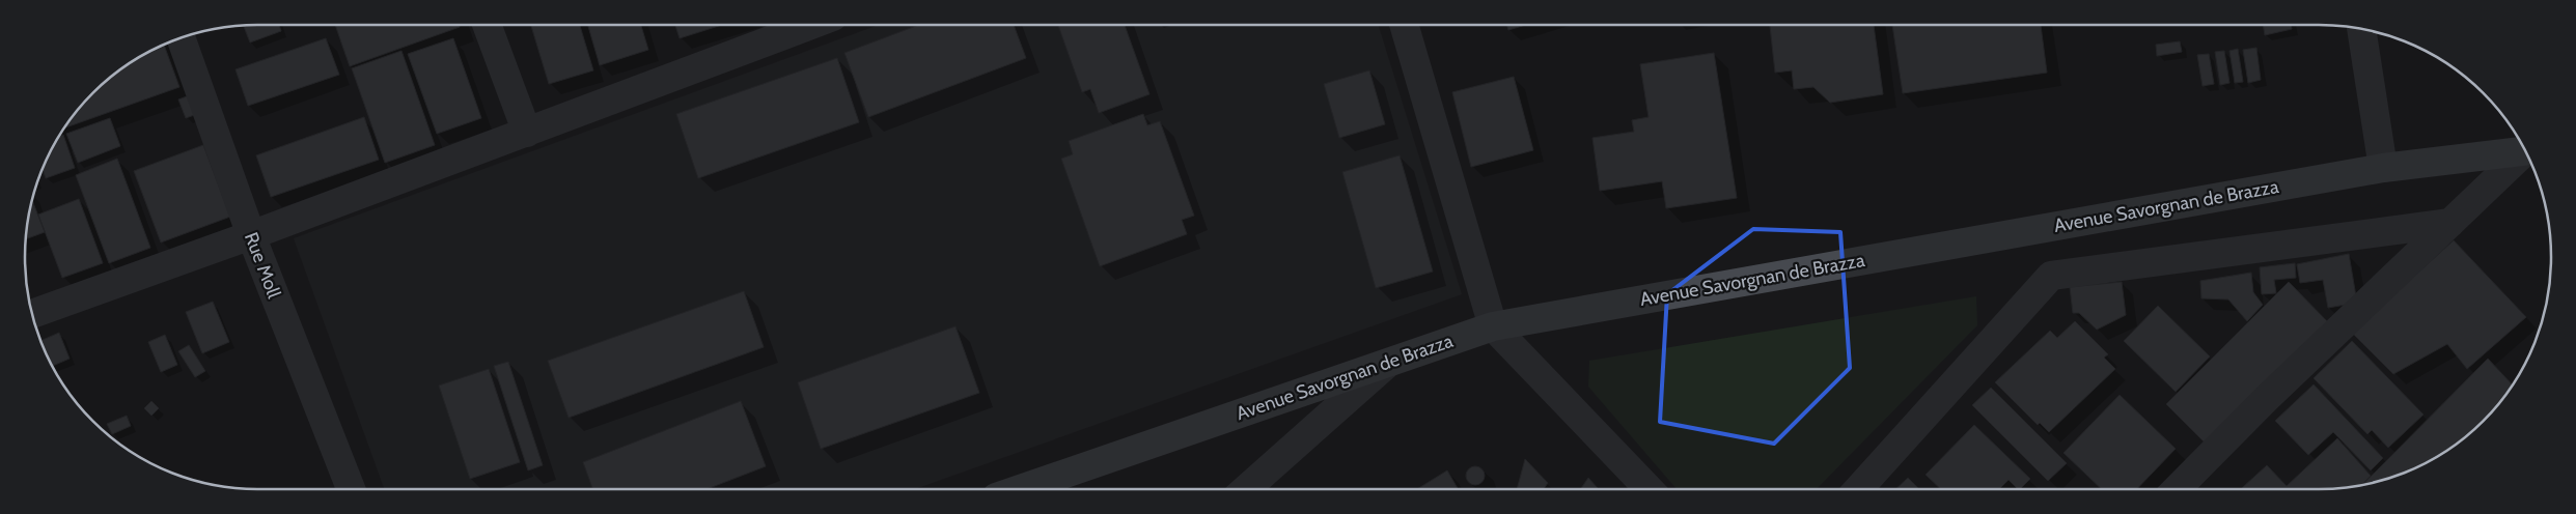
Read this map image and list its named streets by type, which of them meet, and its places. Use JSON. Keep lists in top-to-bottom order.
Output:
{
  "streets": {
    "main road": ["Avenue Savorgnan de Brazza"],
    "street": ["Rue Moll"]
  }
}
